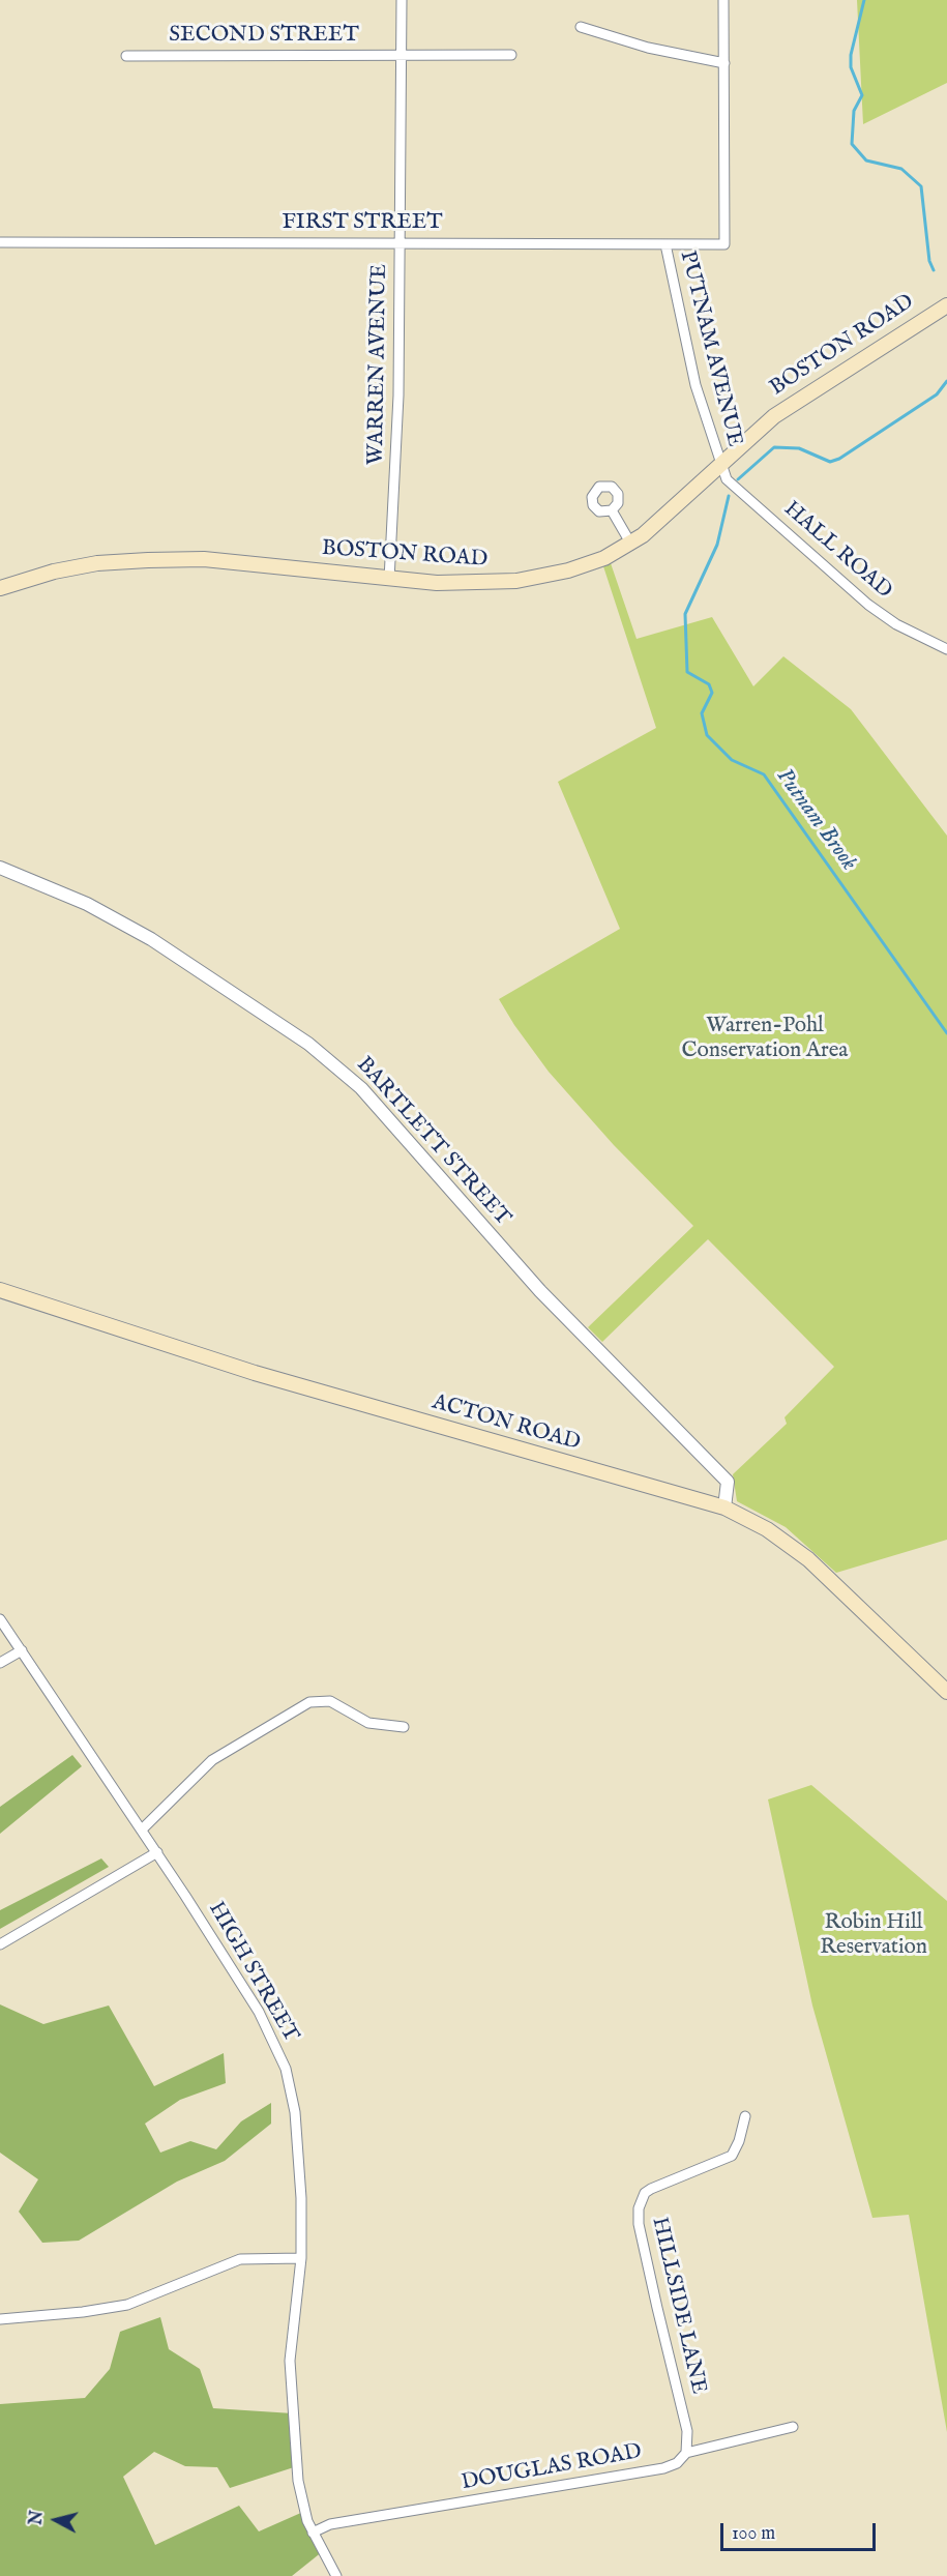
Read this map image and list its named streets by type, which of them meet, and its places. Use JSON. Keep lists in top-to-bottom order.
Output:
{
  "streets": {
    "main road": ["BOSTON ROAD", "ACTON ROAD"],
    "street": [
      "SECOND STREET",
      "FIRST STREET",
      "PUTNAM AVENUE",
      "WARREN AVENUE",
      "HALL ROAD",
      "BARTLETT STREET",
      "HIGH STREET",
      "HILLSIDE LANE",
      "DOUGLAS ROAD"
    ]
  },
  "crossings": [
    ["SECOND STREET", "WARREN AVENUE"],
    ["FIRST STREET", "PUTNAM AVENUE"],
    ["FIRST STREET", "WARREN AVENUE"],
    ["BOSTON ROAD", "PUTNAM AVENUE"],
    ["BOSTON ROAD", "WARREN AVENUE"],
    ["BOSTON ROAD", "HALL ROAD"],
    ["PUTNAM AVENUE", "HALL ROAD"],
    ["BARTLETT STREET", "ACTON ROAD"],
    ["HIGH STREET", "DOUGLAS ROAD"],
    ["HILLSIDE LANE", "DOUGLAS ROAD"]
  ],
  "water": ["Putnam Brook"],
  "parks": ["Warren-Pohl Conservation Area", "Robin Hill Reservation"],
  "scale_bar": "100 m",
  "north": "left"
}
